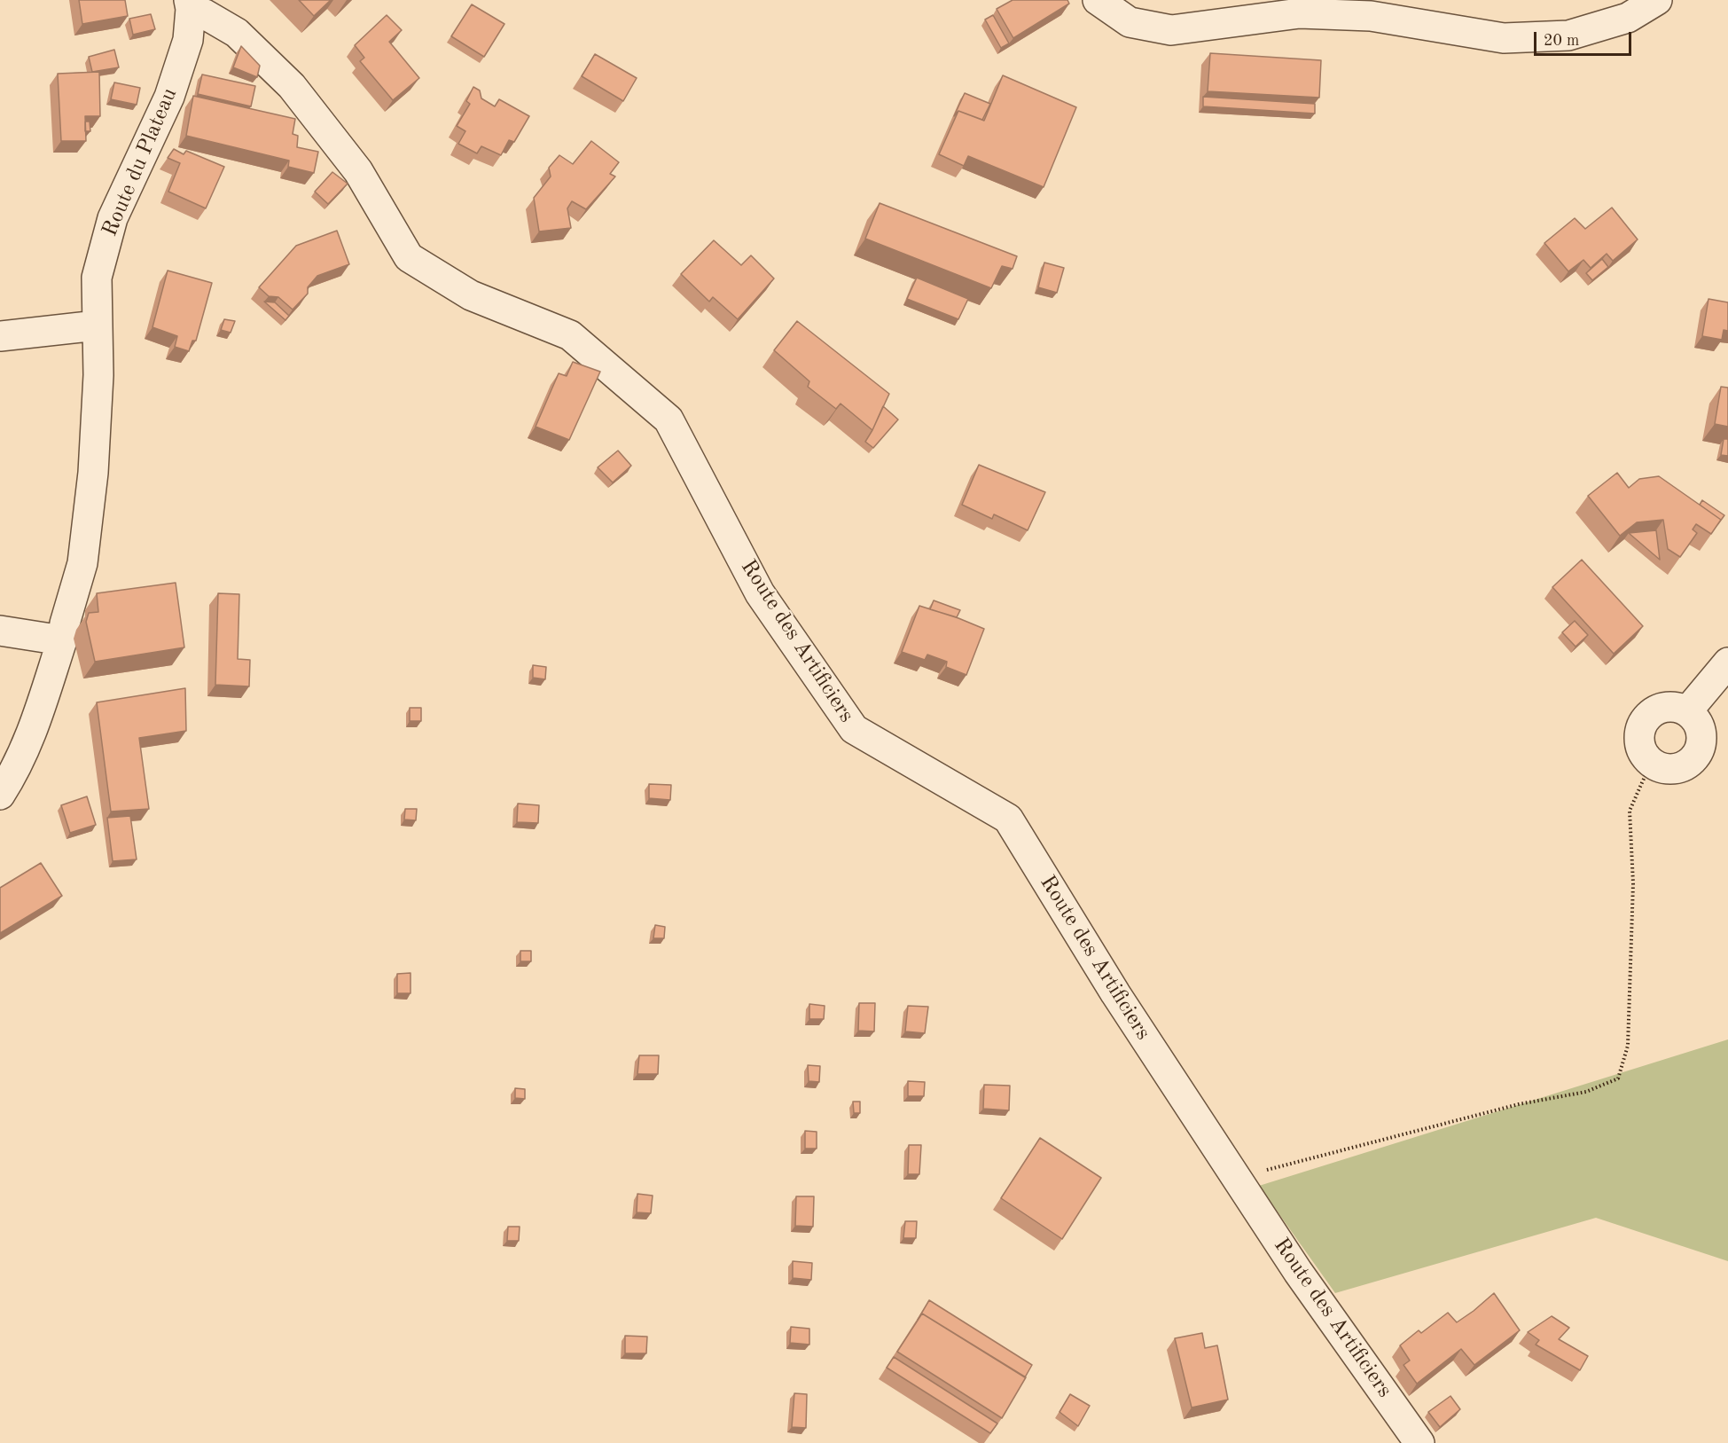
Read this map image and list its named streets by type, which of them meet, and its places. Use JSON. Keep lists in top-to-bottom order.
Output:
{
  "streets": {
    "street": ["Route du Plateau", "Route des Artificiers"]
  },
  "crossings": [
    ["Route du Plateau", "Route des Artificiers"]
  ],
  "scale_bar": "20 m"
}
